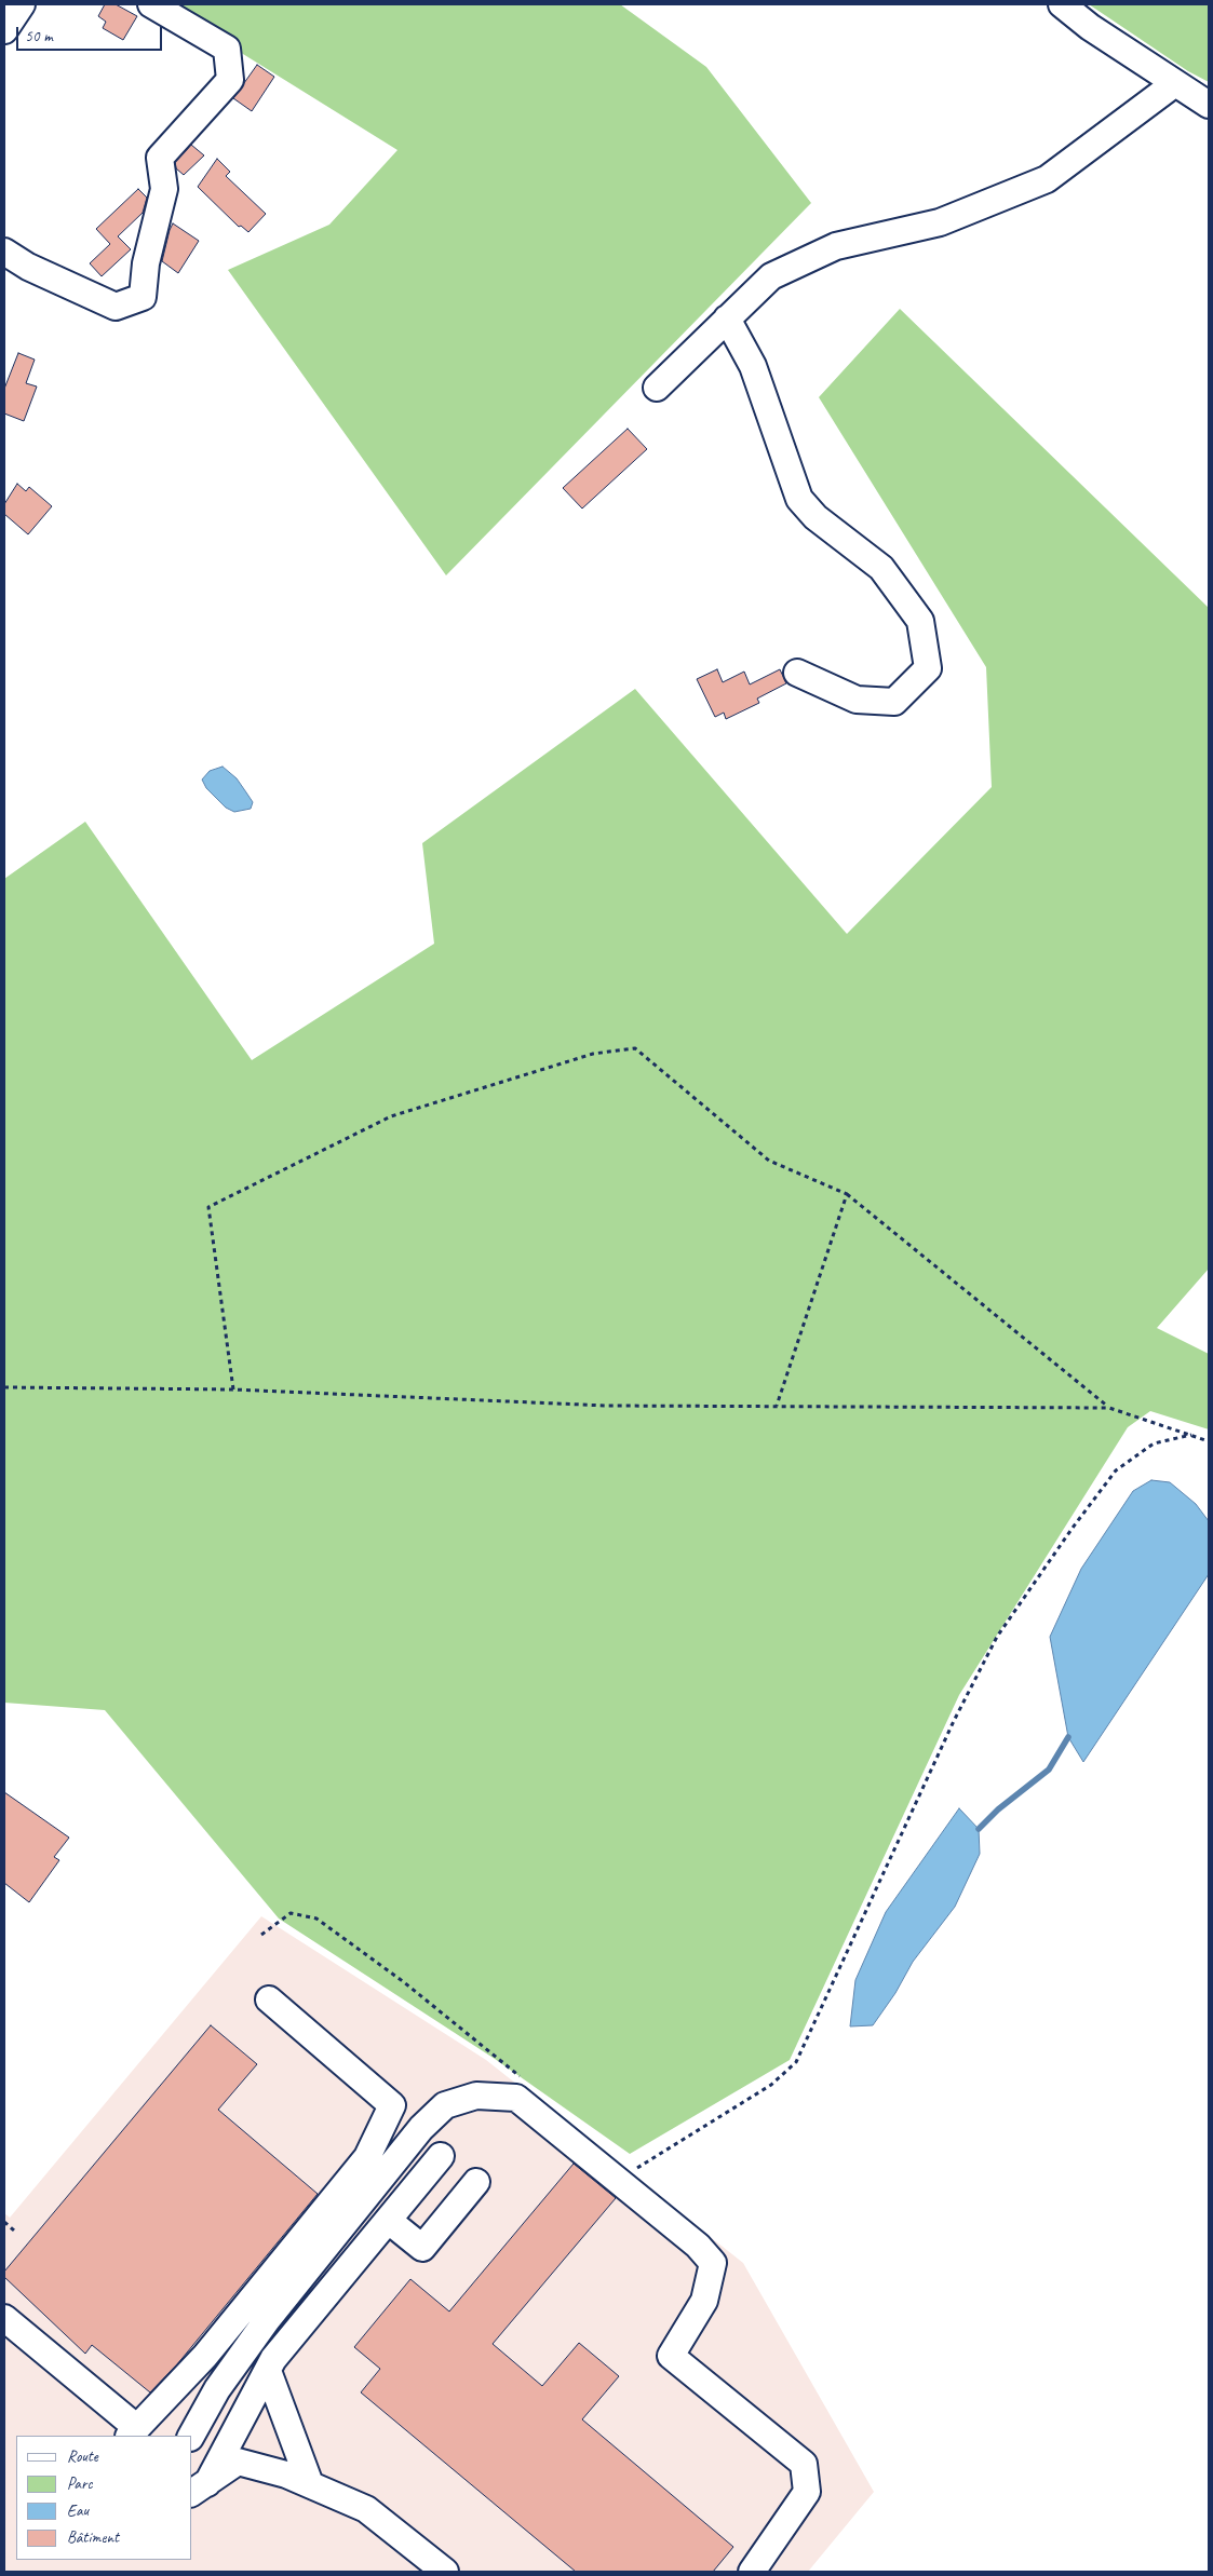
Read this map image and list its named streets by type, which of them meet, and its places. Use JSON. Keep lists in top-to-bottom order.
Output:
{
  "legend": [
    "Route",
    "Parc",
    "Eau",
    "Bâtiment"
  ],
  "scale_bar": "50 m"
}
